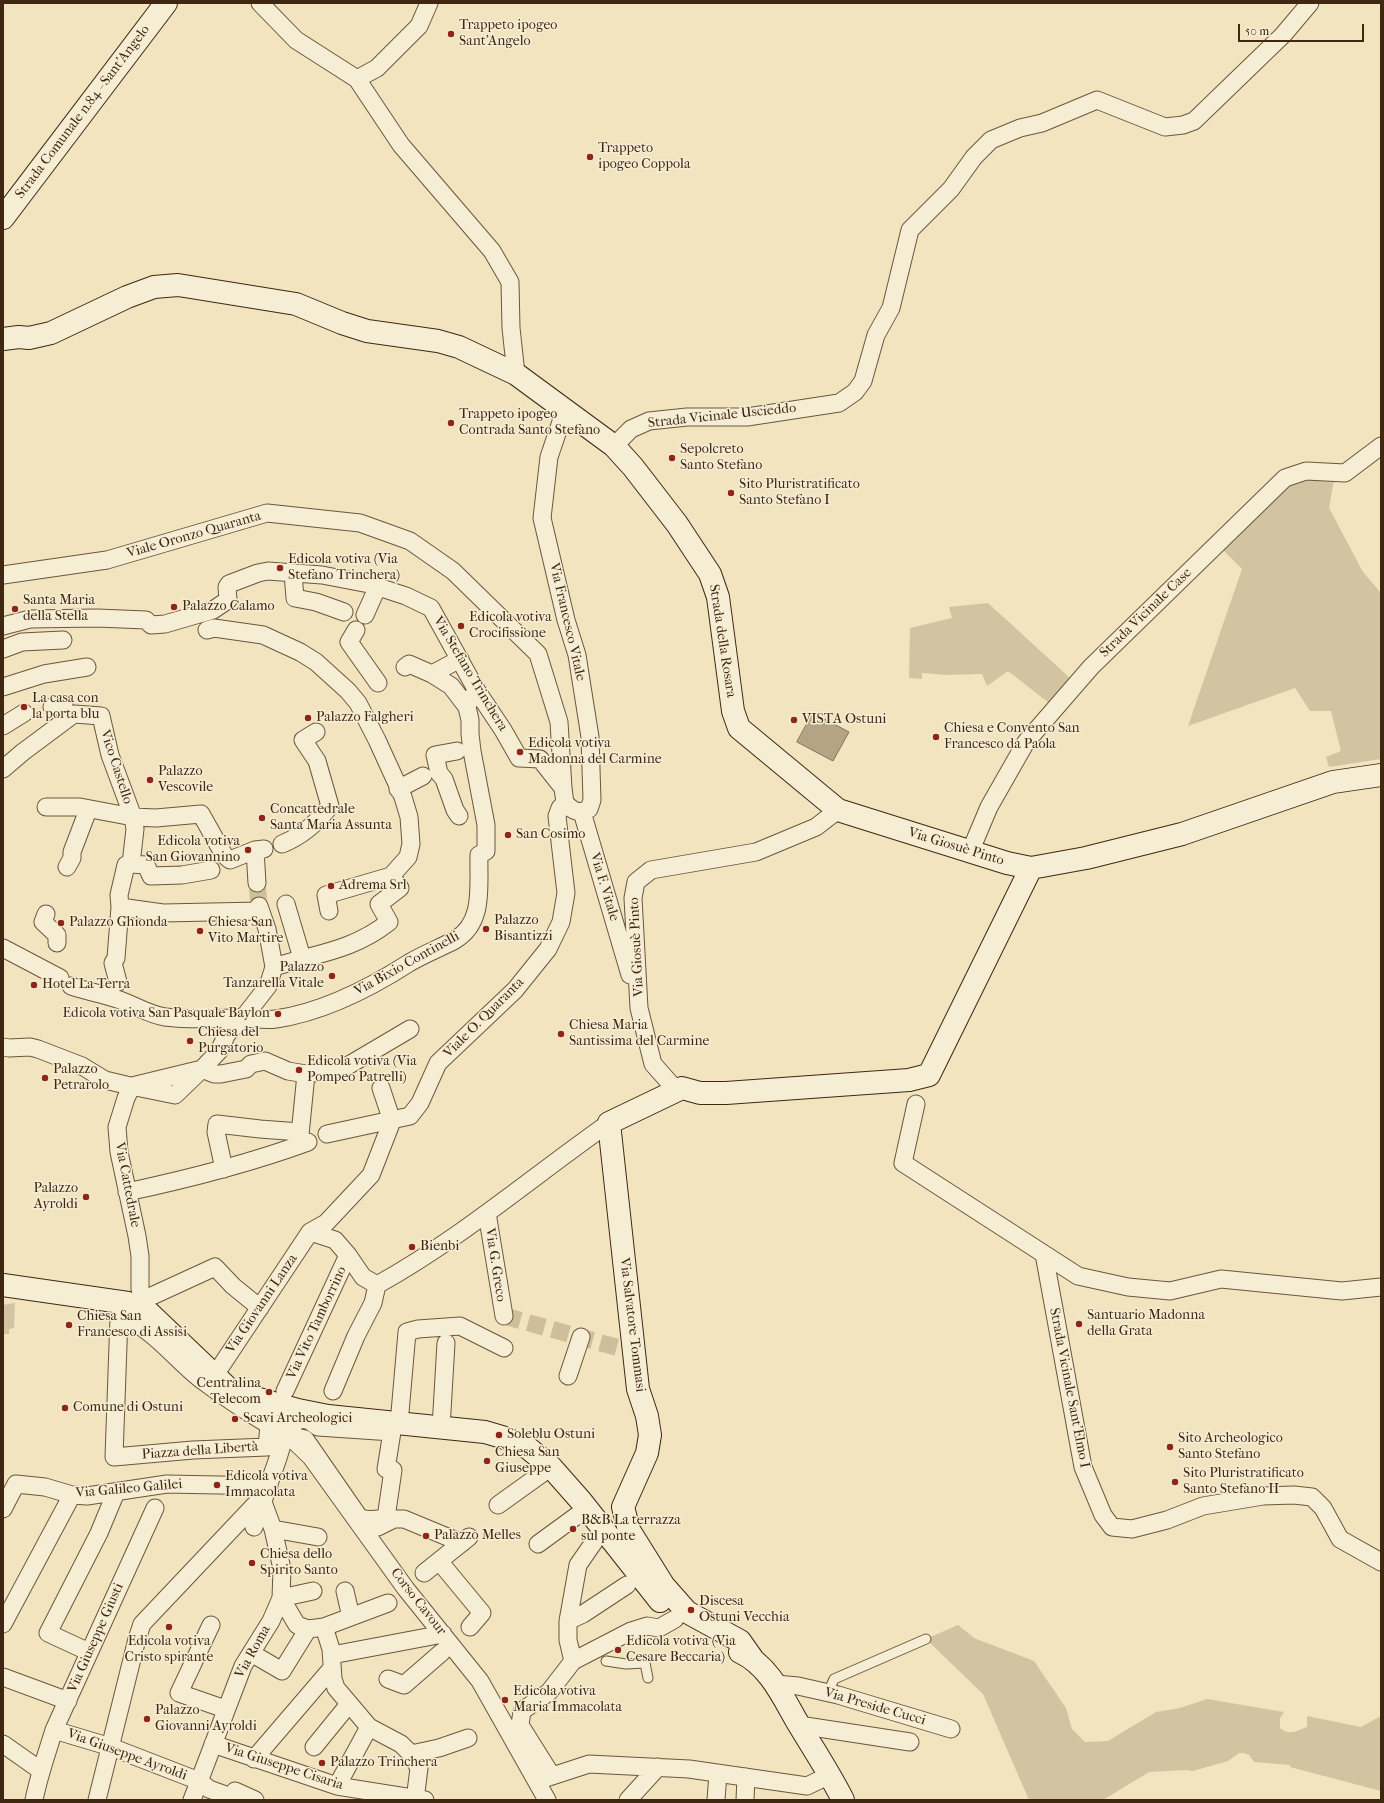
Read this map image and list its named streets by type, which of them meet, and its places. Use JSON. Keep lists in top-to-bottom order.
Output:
{
  "streets": {
    "street": [
      "Strada Comunale n.84 - Sant'Angelo",
      "Strada Vicinale Uscieddo",
      "Viale Oronzo Quaranta",
      "Strada Vicinale Case",
      "Via Francesco Vitale",
      "Strada della Rosara",
      "Via Stefano Trinchera",
      "Vico Castello",
      "Via Giosuè Pinto",
      "Via F. Vitale",
      "Via Bixio Continelli",
      "Viale O. Quaranta",
      "Via Cattedrale",
      "Via G. Greco",
      "Via Giovanni Lanza",
      "Via Vito Tamborrino",
      "Via Salvatore Tommasi",
      "Strada Vicinale Sant'Elmo I",
      "Piazza della Libertà",
      "Via Galileo Galilei",
      "Corso Cavour",
      "Via Giuseppe Giusti",
      "Via Roma",
      "Via Preside Cucci",
      "Via Giuseppe Ayroldi",
      "Via Giuseppe Cisaria"
    ]
  },
  "crossings": [
    ["Strada Vicinale Uscieddo", "Strada della Rosara"],
    ["Viale Oronzo Quaranta", "Via Stefano Trinchera"],
    ["Viale Oronzo Quaranta", "Viale O. Quaranta"],
    ["Strada Vicinale Case", "Via Giosuè Pinto"],
    ["Via Francesco Vitale", "Strada della Rosara"],
    ["Via Francesco Vitale", "Via F. Vitale"],
    ["Strada della Rosara", "Via Giosuè Pinto"],
    ["Via Stefano Trinchera", "Viale O. Quaranta"],
    ["Via Giosuè Pinto", "Via F. Vitale"],
    ["Via Cattedrale", "Piazza della Libertà"],
    ["Via Giovanni Lanza", "Piazza della Libertà"],
    ["Piazza della Libertà", "Via Galileo Galilei"],
    ["Piazza della Libertà", "Corso Cavour"],
    ["Piazza della Libertà", "Via Roma"],
    ["Via Galileo Galilei", "Via Roma"],
    ["Via Giuseppe Giusti", "Via Giuseppe Ayroldi"],
    ["Via Roma", "Via Giuseppe Ayroldi"],
    ["Via Roma", "Via Giuseppe Cisaria"]
  ],
  "places": [
    "Trappeto ipogeo Sant'Angelo",
    "Trappeto ipogeo Coppola",
    "Trappeto ipogeo Contrada Santo Stefano",
    "Sepolcreto Santo Stefano",
    "Sito Pluristratificato Santo Stefano I",
    "Edicola votiva (Via Stefano Trinchera)",
    "Palazzo Calamo",
    "Santa Maria della Stella",
    "Edicola votiva Crocifissione",
    "La casa con la porta blu",
    "Palazzo Falgheri",
    "VISTA Ostuni",
    "Chiesa e Convento San Francesco da Paola",
    "Edicola votiva Madonna del Carmine",
    "Palazzo Vescovile",
    "Concattedrale Santa Maria Assunta",
    "San Cosimo",
    "Edicola votiva San Giovannino",
    "Adrema Srl",
    "Palazzo Ghionda",
    "Palazzo Bisantizzi",
    "Chiesa San Vito Martire",
    "Palazzo Tanzarella Vitale",
    "Hotel La Terra",
    "Edicola votiva San Pasquale Baylon",
    "Chiesa Maria Santissima del Carmine",
    "Chiesa del Purgatorio",
    "Edicola votiva (Via Pompeo Patrelli)",
    "Palazzo Petrarolo",
    "Palazzo Ayroldi",
    "Bienbi",
    "Santuario Madonna della Grata",
    "Chiesa San Francesco di Assisi",
    "Centralina Telecom",
    "Comune di Ostuni",
    "Scavi Archeologici",
    "Soleblu Ostuni",
    "Sito Archeologico Santo Stefano",
    "Chiesa San Giuseppe",
    "Sito Pluristratificato Santo Stefano II",
    "Edicola votiva Immacolata",
    "B&B La terrazza sul ponte",
    "Palazzo Melles",
    "Chiesa dello Spirito Santo",
    "Discesa Ostuni Vecchia",
    "Edicola votiva Cristo spirante",
    "Edicola votiva (Via Cesare Beccaria)",
    "Edicola votiva Maria Immacolata",
    "Palazzo Giovanni Ayroldi",
    "Palazzo Trinchera"
  ],
  "scale_bar": "50 m"
}
